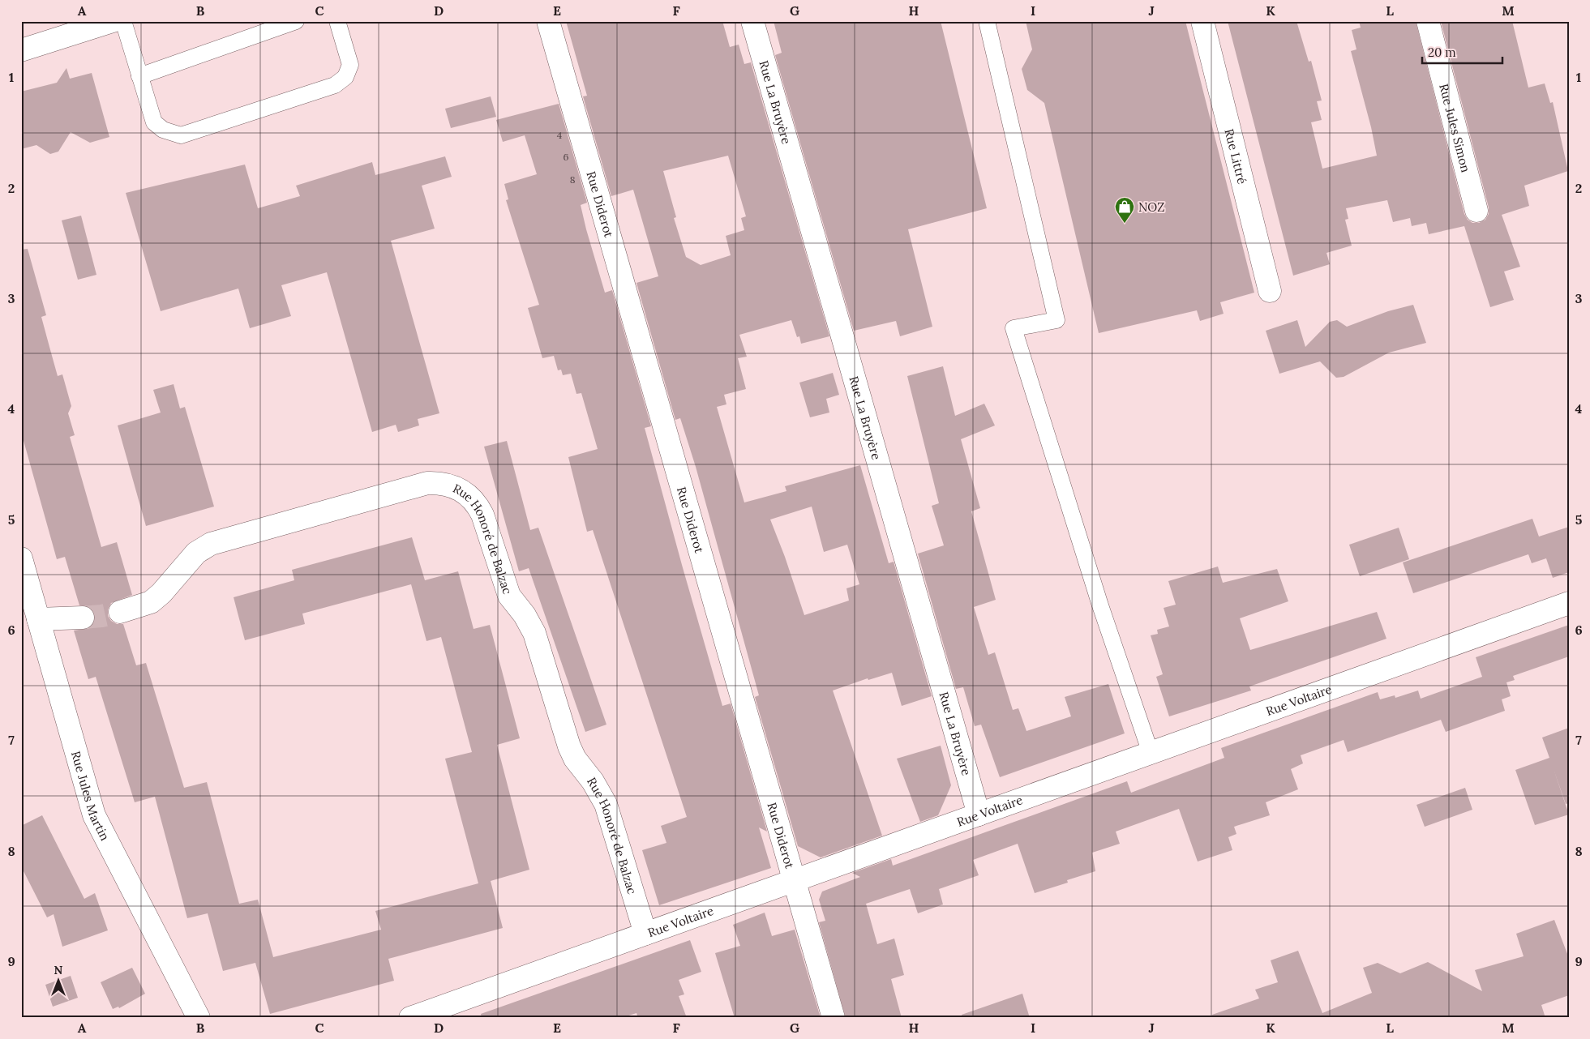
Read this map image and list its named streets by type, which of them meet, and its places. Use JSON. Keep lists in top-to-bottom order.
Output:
{
  "streets": {
    "street": [
      "Rue La Bruyère",
      "Rue Jules Simon",
      "Rue Littré",
      "Rue Diderot",
      "Rue Honoré de Balzac",
      "Rue Voltaire",
      "Rue Jules Martin"
    ]
  },
  "crossings": [
    ["Rue La Bruyère", "Rue Voltaire"],
    ["Rue Diderot", "Rue Voltaire"],
    ["Rue Honoré de Balzac", "Rue Voltaire"]
  ],
  "places": {
    "shop": ["NOZ"]
  },
  "house_numbers": ["4", "6", "8"],
  "scale_bar": "20 m",
  "north": "top",
  "grid": {
    "columns": [
      "A",
      "B",
      "C",
      "D",
      "E",
      "F",
      "G",
      "H",
      "I",
      "J",
      "K",
      "L",
      "M"
    ],
    "rows": [
      "1",
      "2",
      "3",
      "4",
      "5",
      "6",
      "7",
      "8",
      "9"
    ]
  }
}
